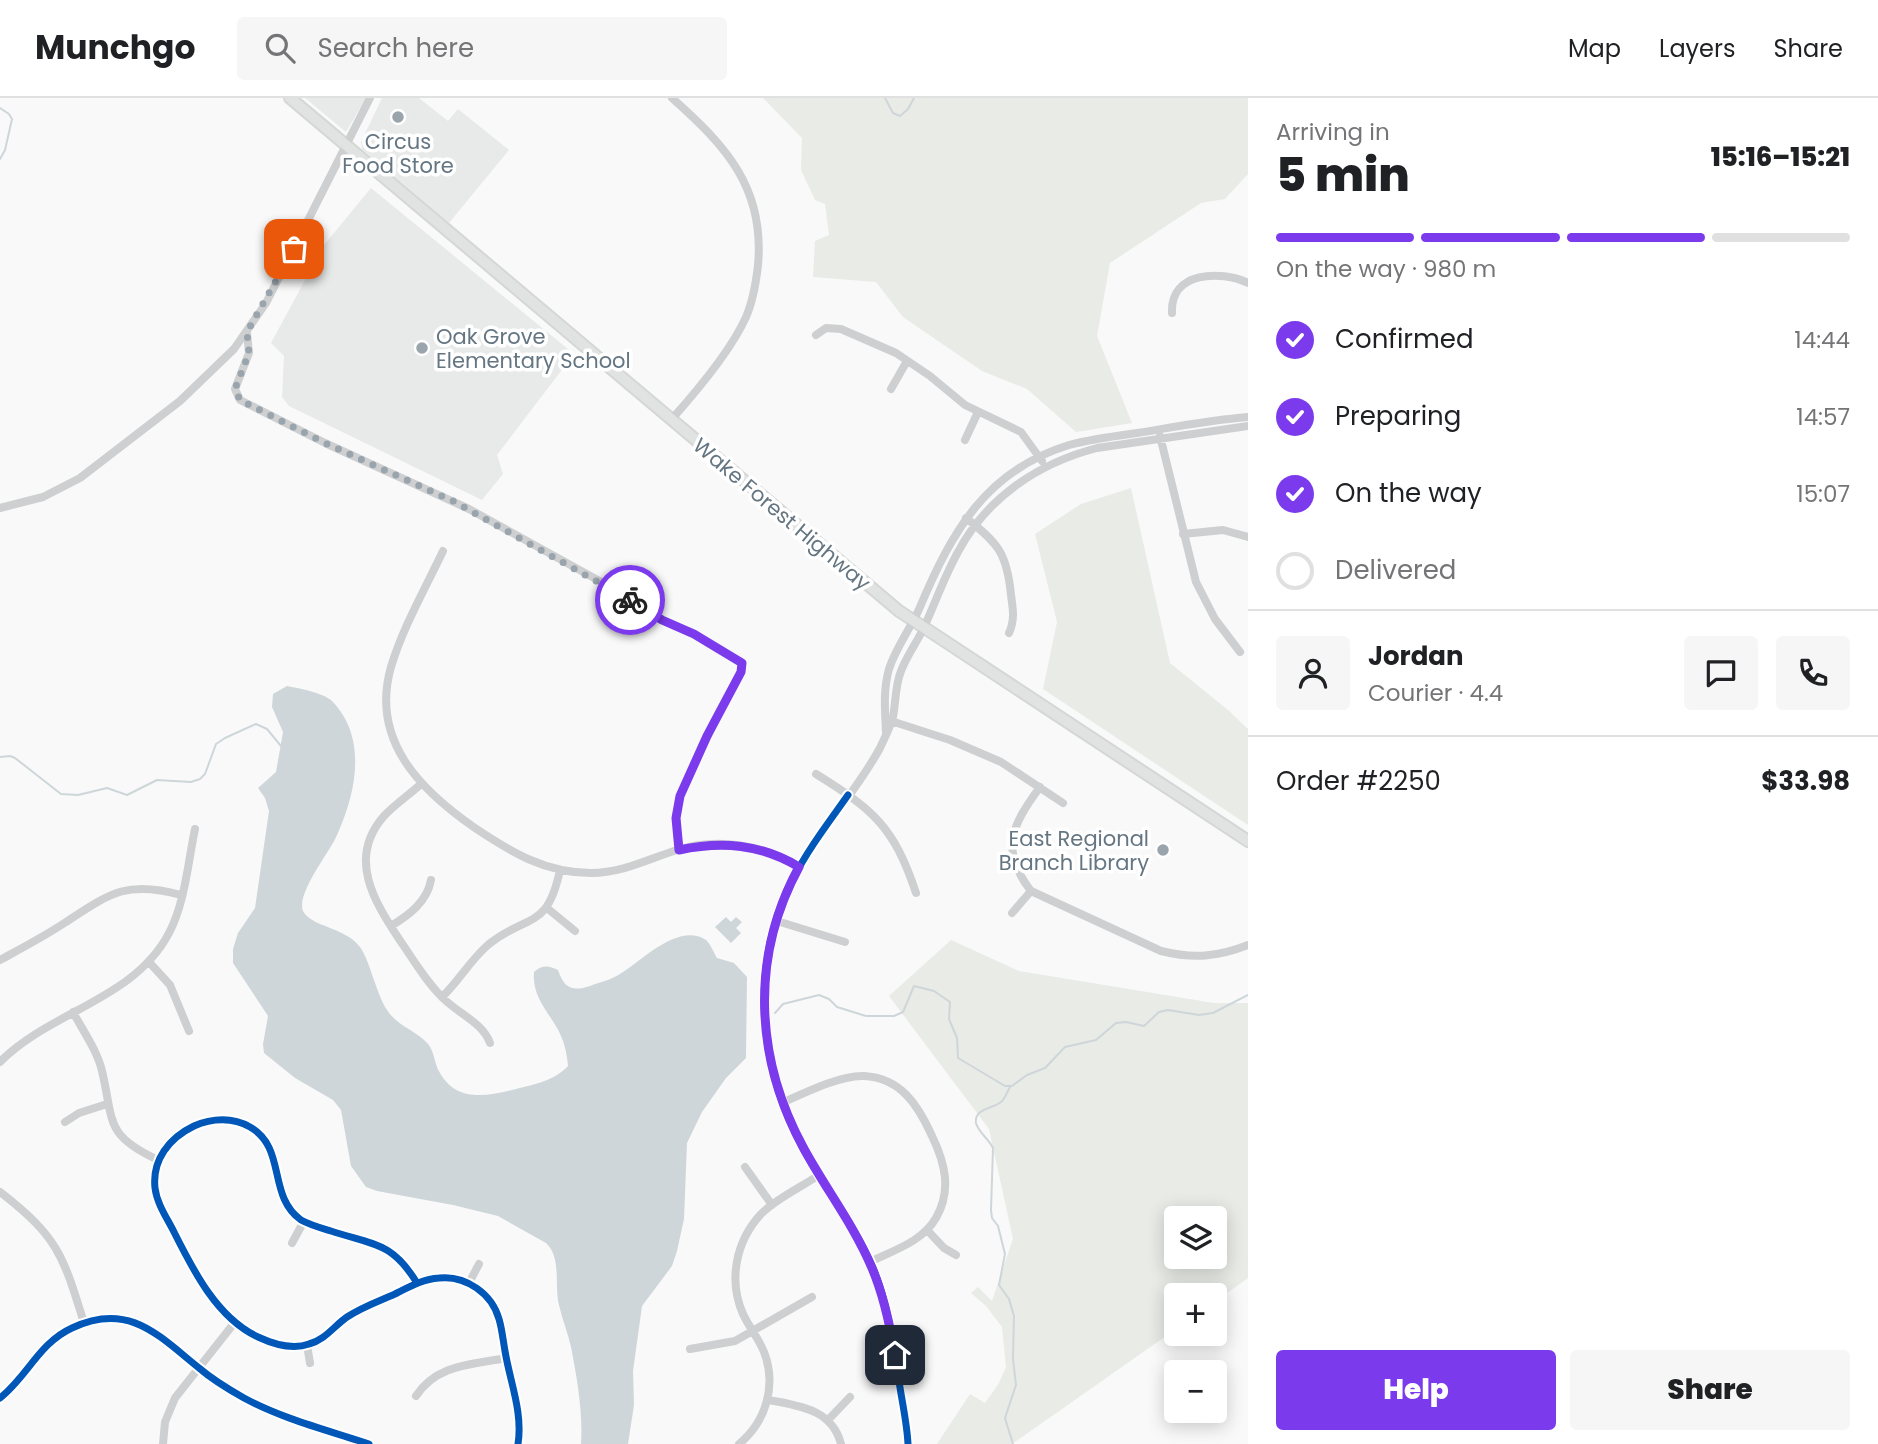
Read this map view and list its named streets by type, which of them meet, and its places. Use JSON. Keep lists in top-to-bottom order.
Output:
{
  "streets": {
    "highway": ["Wake Forest Highway"]
  },
  "places": ["Circus Food Store", "Oak Grove Elementary School", "East Regional Branch Library"],
  "page": {
    "header": "Munchgo",
    "search": "Search here",
    "nav": ["Map", "Layers", "Share"],
    "heading": ["5 min", "Arriving in", "15:16–15:21"],
    "panel": [
      "Jordan",
      "Courier · 4.4",
      "Order #2250",
      "$33.98"
    ],
    "bar": "On the way · 980 m",
    "list": [
      ["Confirmed", "14:44"],
      ["Preparing", "14:57"],
      ["On the way", "15:07"],
      "Delivered"
    ],
    "map_buttons": ["+", "−"],
    "buttons": ["Help", "Share"]
  }
}
